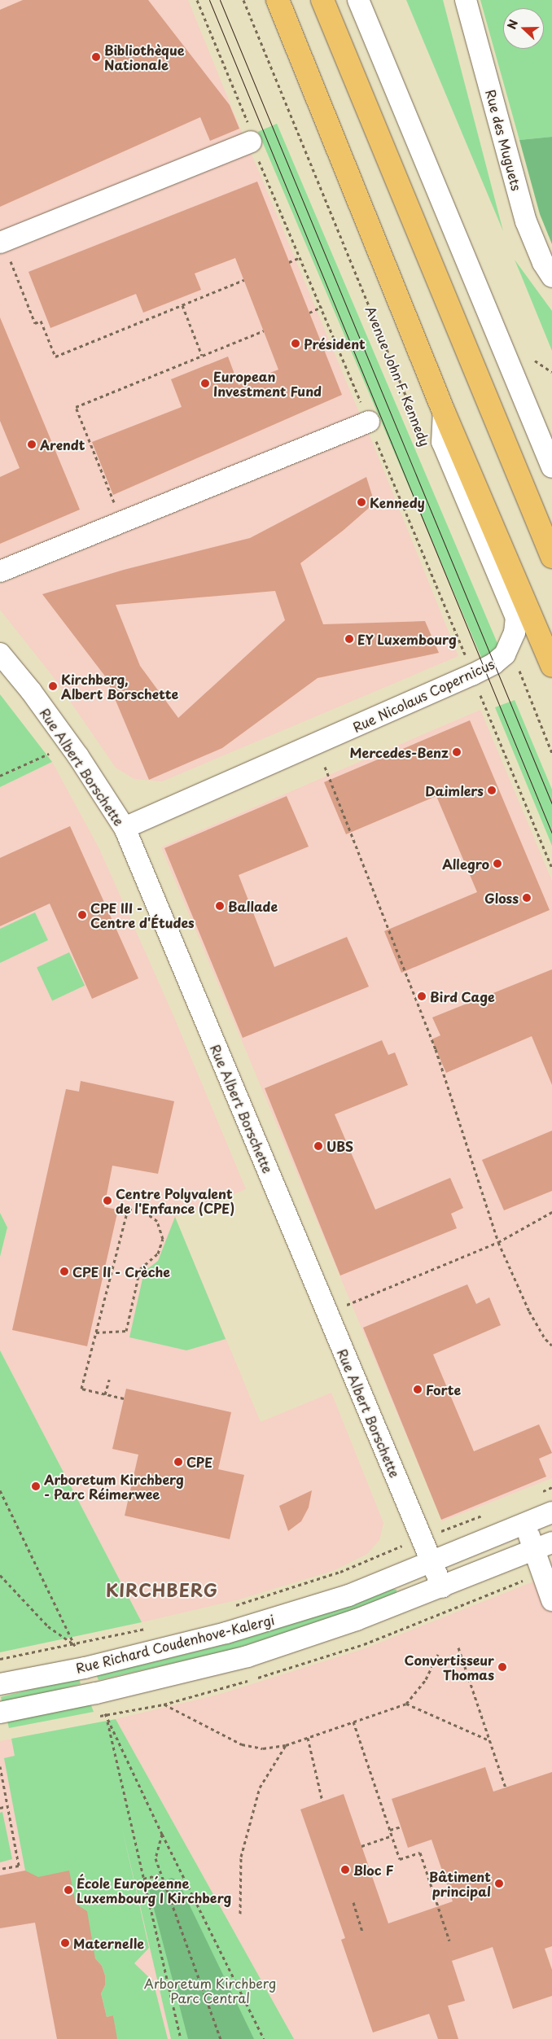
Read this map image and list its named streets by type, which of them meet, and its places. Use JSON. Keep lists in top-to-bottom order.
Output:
{
  "streets": {
    "street": [
      "Rue des Muguets",
      "Rue Nicolaus Copernicus",
      "Rue Albert Borschette",
      "Rue Richard Coudenhove-Kalergi"
    ],
    "path": ["Avenue John F. Kennedy"]
  },
  "crossings": [
    ["Rue Nicolaus Copernicus", "Rue Albert Borschette"],
    ["Rue Albert Borschette", "Rue Richard Coudenhove-Kalergi"]
  ],
  "districts": ["KIRCHBERG"],
  "parks": ["Arboretum Kirchberg Parc Central"],
  "places": [
    "Bibliothèque Nationale",
    "Président",
    "European Investment Fund",
    "Arendt",
    "Kennedy",
    "EY Luxembourg",
    "Kirchberg, Albert Borschette",
    "Mercedes-Benz",
    "Daimlers",
    "Allegro",
    "Gloss",
    "Ballade",
    "CPE III - Centre d'Études",
    "Bird Cage",
    "UBS",
    "Centre Polyvalent de l'Enfance (CPE)",
    "CPE II - Crèche",
    "Forte",
    "CPE",
    "Arboretum Kirchberg - Parc Réimerwee",
    "Convertisseur Thomas",
    "Bloc F",
    "Bâtiment principal",
    "École Européenne Luxembourg I Kirchberg",
    "Maternelle"
  ],
  "north": "left"
}
